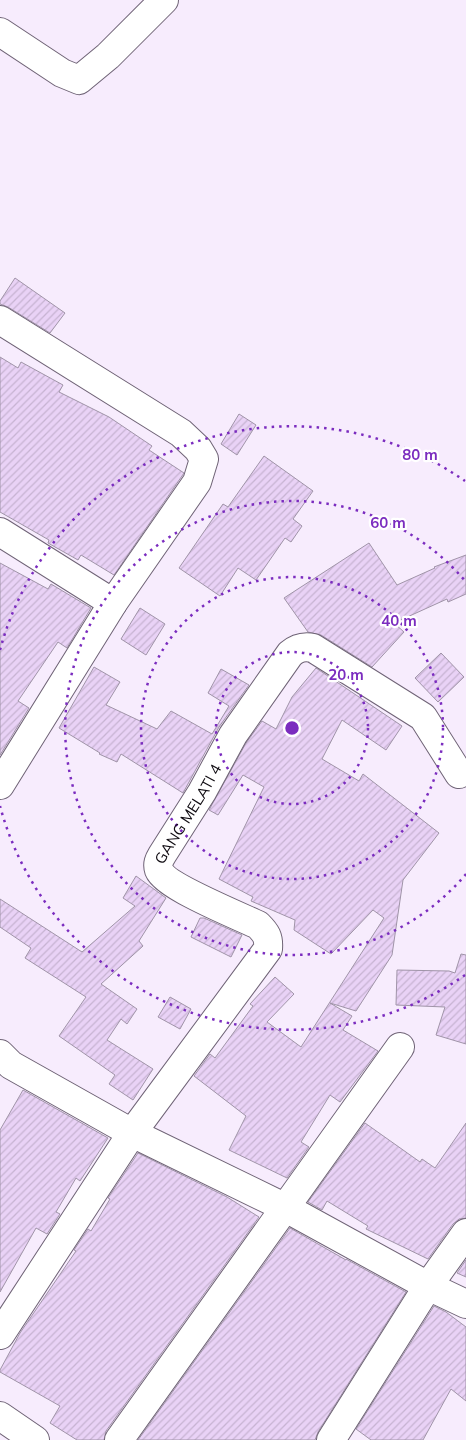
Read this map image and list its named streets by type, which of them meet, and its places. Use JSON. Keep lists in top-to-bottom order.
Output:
{
  "streets": {
    "street": ["GANG MELATI 4"]
  },
  "rings": [
    "80 m",
    "60 m",
    "40 m",
    "20 m"
  ]
}
